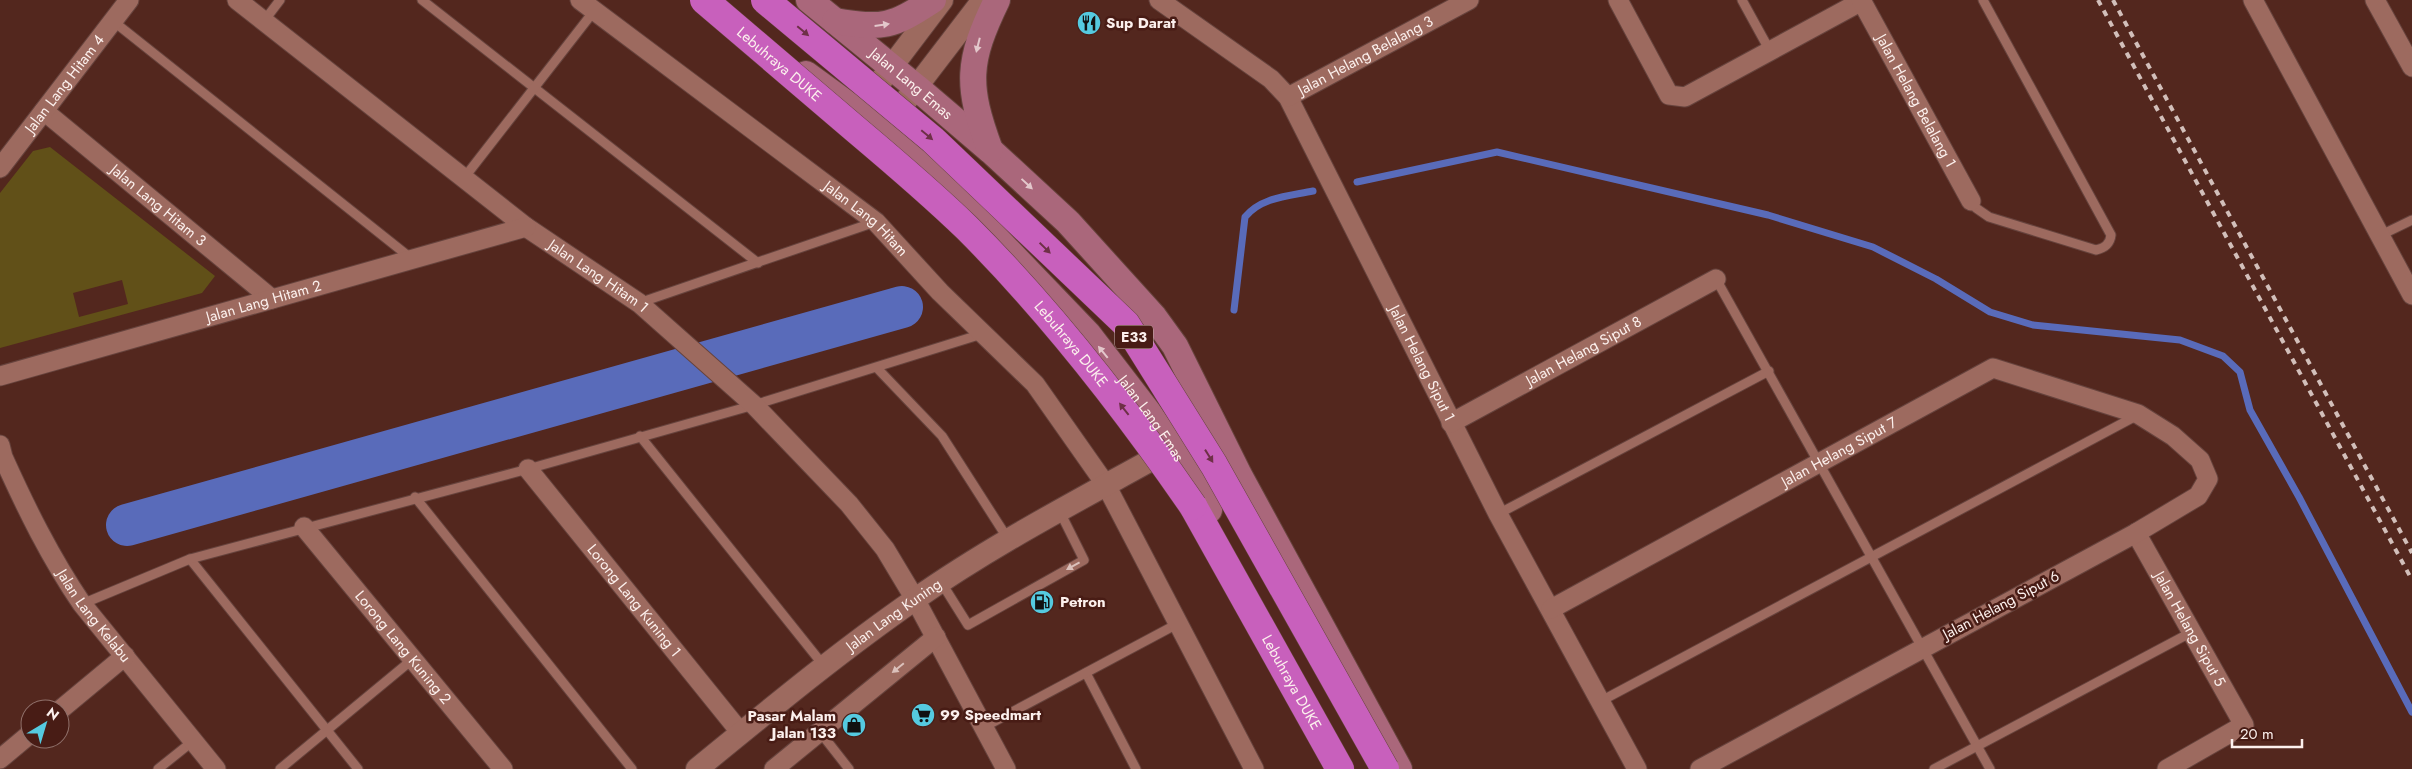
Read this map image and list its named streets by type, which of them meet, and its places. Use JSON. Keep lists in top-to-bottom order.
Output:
{
  "streets": {
    "highway": ["Lebuhraya DUKE", "E33"],
    "main road": ["Jalan Lang Emas"],
    "street": [
      "Jalan Helang Belalang 3",
      "Jalan Lang Hitam 4",
      "Jalan Helang Belalang 1",
      "Jalan Lang Hitam 3",
      "Jalan Lang Hitam",
      "Jalan Lang Hitam 1",
      "Jalan Lang Hitam 2",
      "Jalan Helang Siput 8",
      "Jalan Helang Siput 1",
      "Jalan Helang Siput 7",
      "Lorong Lang Kuning 1",
      "Jalan Helang Siput 6",
      "Jalan Lang Kelabu",
      "Jalan Lang Kuning",
      "Jalan Helang Siput 5",
      "Lorong Lang Kuning 2"
    ]
  },
  "crossings": [
    ["Jalan Helang Belalang 3", "Jalan Helang Siput 1"],
    ["Lebuhraya DUKE", "Jalan Lang Emas"],
    ["Jalan Lang Hitam 4", "Jalan Lang Hitam 3"],
    ["Jalan Lang Emas", "Jalan Lang Kuning"],
    ["Jalan Lang Hitam 3", "Jalan Lang Hitam 2"],
    ["Jalan Lang Hitam", "Jalan Lang Kuning"],
    ["Jalan Lang Hitam 1", "Jalan Lang Hitam 2"],
    ["Jalan Lang Hitam 1", "Jalan Lang Kuning"],
    ["Jalan Helang Siput 8", "Jalan Helang Siput 1"],
    ["Jalan Helang Siput 1", "Jalan Helang Siput 7"],
    ["Jalan Helang Siput 7", "Jalan Helang Siput 6"],
    ["Lorong Lang Kuning 1", "Jalan Lang Kuning"],
    ["Jalan Helang Siput 6", "Jalan Helang Siput 5"]
  ],
  "places": {
    "restaurant": ["Sup Darat"],
    "fuel station": ["Petron"],
    "supermarket": ["99 Speedmart"],
    "shop": ["Pasar Malam Jalan 133"]
  },
  "scale_bar": "20 m",
  "north": "top right"
}
